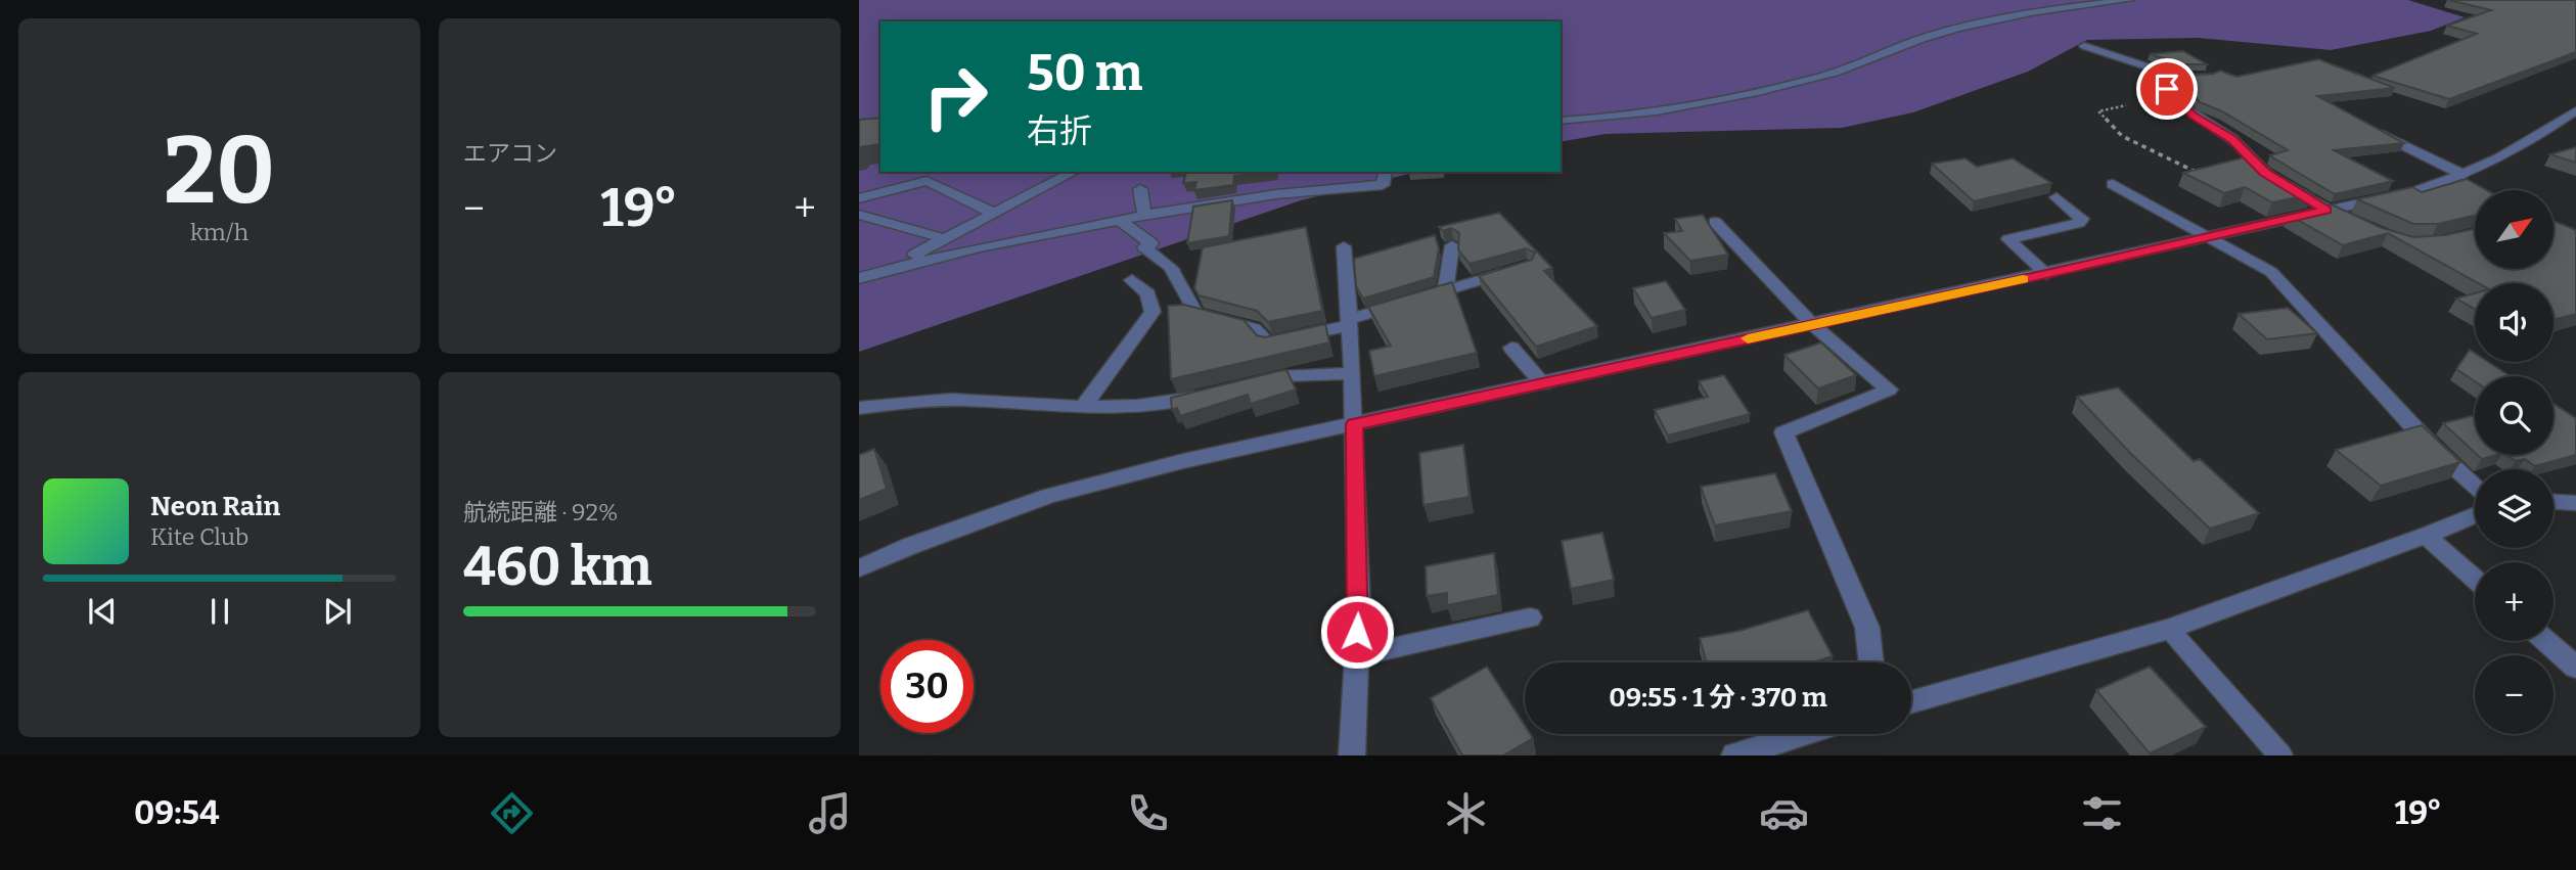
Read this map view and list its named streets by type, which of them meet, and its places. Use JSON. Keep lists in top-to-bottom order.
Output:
{
  "north": "top right",
  "page": {
    "tile": [
      ["20", "km/h"],
      "エアコン",
      ["航続距離 · 92%", "460 km"]
    ],
    "turn": ["50 m", "右折"],
    "heat": ["−", "19°", "+"],
    "map_buttons": ["+", "−"],
    "song": ["Neon Rain", "Kite Club"],
    "limit": "30",
    "trip": "09:55 · 1 分 · 370 m",
    "tabs": ["09:54", "19°"]
  }
}
